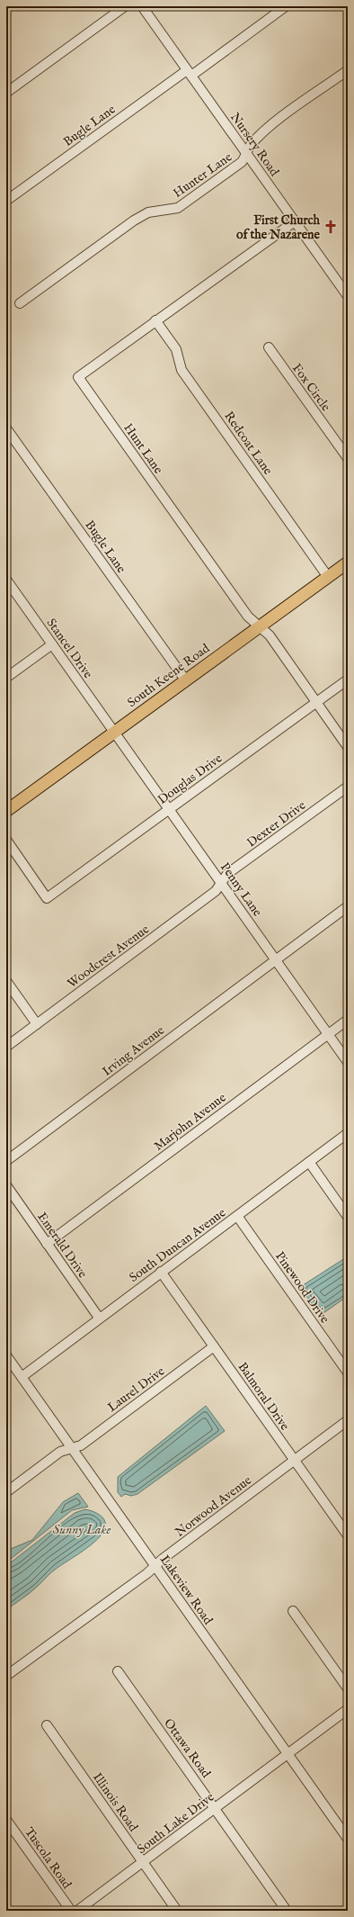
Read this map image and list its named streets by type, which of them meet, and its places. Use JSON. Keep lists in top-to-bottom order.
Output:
{
  "streets": {
    "main road": ["South Keene Road"],
    "street": [
      "Bugle Lane",
      "Nursery Road",
      "Hunter Lane",
      "Fox Circle",
      "Redcoat Lane",
      "Hunt Lane",
      "Stancel Drive",
      "Douglas Drive",
      "Dexter Drive",
      "Penny Lane",
      "Woodcrest Avenue",
      "Irving Avenue",
      "Marjohn Avenue",
      "Emerald Drive",
      "South Duncan Avenue",
      "Pinewood Drive",
      "Laurel Drive",
      "Balmoral Drive",
      "Norwood Avenue",
      "Lakeview Road",
      "Ottawa Road",
      "Illinois Road",
      "South Lake Drive",
      "Tuscola Road"
    ]
  },
  "crossings": [
    ["Bugle Lane", "Nursery Road"],
    ["Bugle Lane", "South Keene Road"],
    ["Nursery Road", "Hunter Lane"],
    ["Nursery Road", "Hunt Lane"],
    ["Redcoat Lane", "Hunt Lane"],
    ["Redcoat Lane", "South Keene Road"],
    ["Hunt Lane", "South Keene Road"],
    ["Hunt Lane", "Douglas Drive"],
    ["Stancel Drive", "South Keene Road"],
    ["Stancel Drive", "Penny Lane"],
    ["South Keene Road", "Penny Lane"],
    ["Douglas Drive", "Penny Lane"],
    ["Dexter Drive", "Penny Lane"],
    ["Dexter Drive", "Woodcrest Avenue"],
    ["Penny Lane", "Woodcrest Avenue"],
    ["Penny Lane", "Irving Avenue"],
    ["Penny Lane", "Marjohn Avenue"],
    ["Marjohn Avenue", "Emerald Drive"],
    ["Emerald Drive", "South Duncan Avenue"],
    ["South Duncan Avenue", "Pinewood Drive"],
    ["South Duncan Avenue", "Balmoral Drive"],
    ["South Duncan Avenue", "Lakeview Road"],
    ["Laurel Drive", "Balmoral Drive"],
    ["Laurel Drive", "Lakeview Road"],
    ["Balmoral Drive", "Norwood Avenue"],
    ["Norwood Avenue", "Lakeview Road"],
    ["Lakeview Road", "South Lake Drive"],
    ["Ottawa Road", "South Lake Drive"],
    ["Illinois Road", "South Lake Drive"]
  ],
  "water": ["Sunny Lake"],
  "places": {
    "church": ["First Church of the Nazarene"]
  }
}
